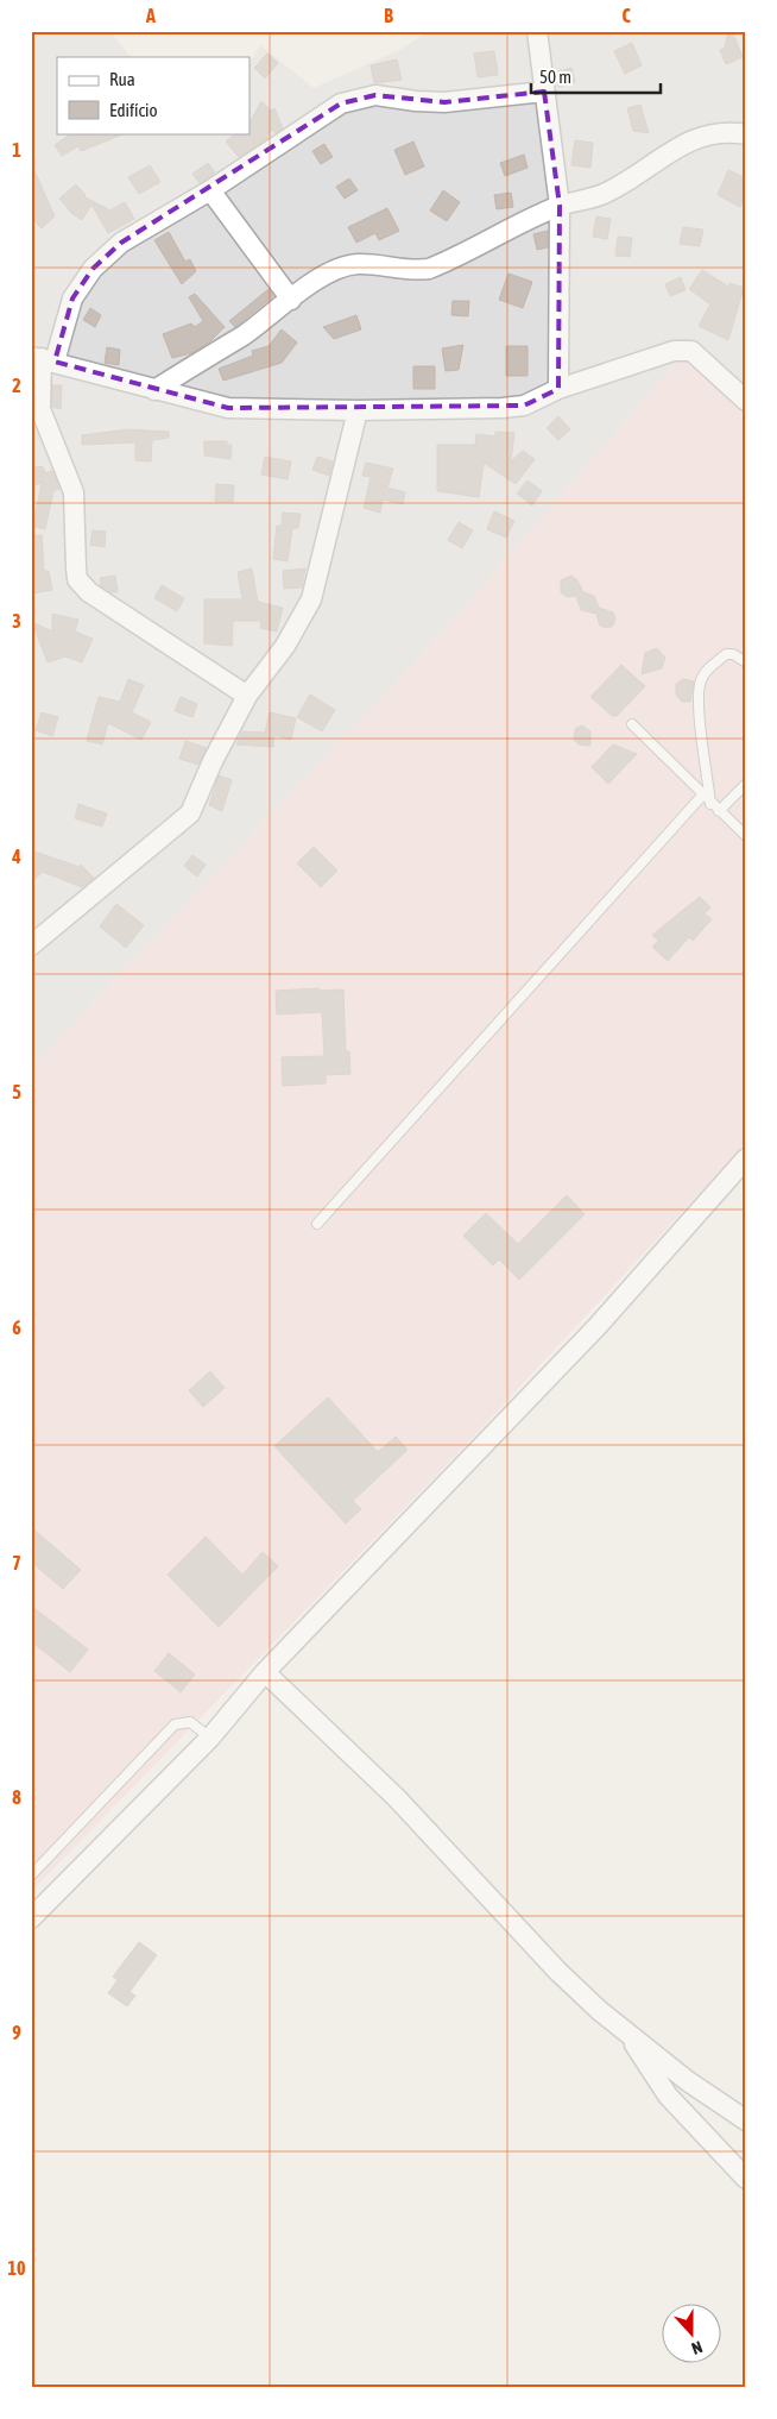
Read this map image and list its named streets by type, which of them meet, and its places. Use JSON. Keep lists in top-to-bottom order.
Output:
{
  "legend": ["Rua", "Edifício"],
  "scale_bar": "50 m",
  "north": "bottom",
  "grid": {
    "columns": ["A", "B", "C"],
    "rows": [
      "1",
      "2",
      "3",
      "4",
      "5",
      "6",
      "7",
      "8",
      "9",
      "10"
    ]
  }
}
